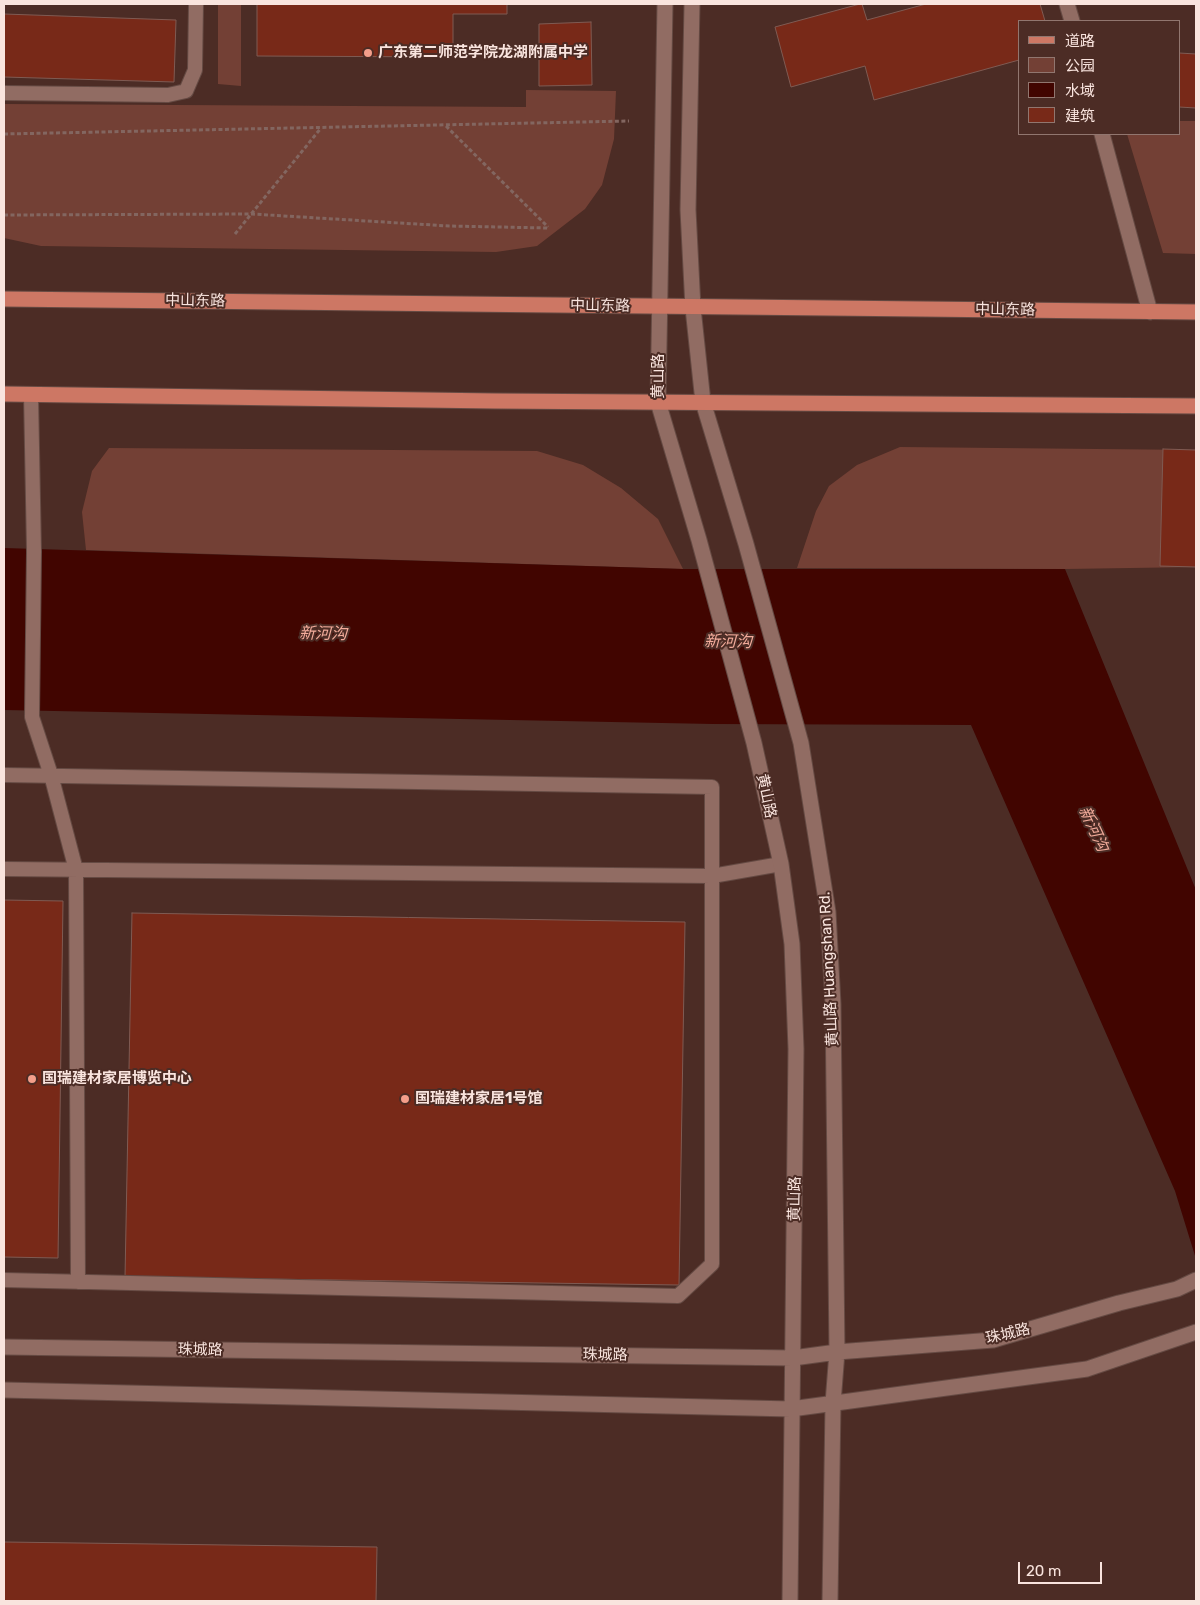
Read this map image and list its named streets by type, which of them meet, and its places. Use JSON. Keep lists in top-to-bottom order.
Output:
{
  "streets": {
    "main road": ["中山东路"],
    "street": ["黄山路", "黄山路 Huangshan Rd.", "珠城路"]
  },
  "crossings": [
    ["中山东路", "黄山路"],
    ["黄山路", "珠城路"],
    ["黄山路 Huangshan Rd.", "珠城路"]
  ],
  "water": ["新河沟"],
  "places": ["广东第二师范学院龙湖附属中学", "国瑞建材家居博览中心", "国瑞建材家居1号馆"],
  "legend": [
    "道路",
    "公园",
    "水域",
    "建筑"
  ],
  "scale_bar": "20 m"
}
